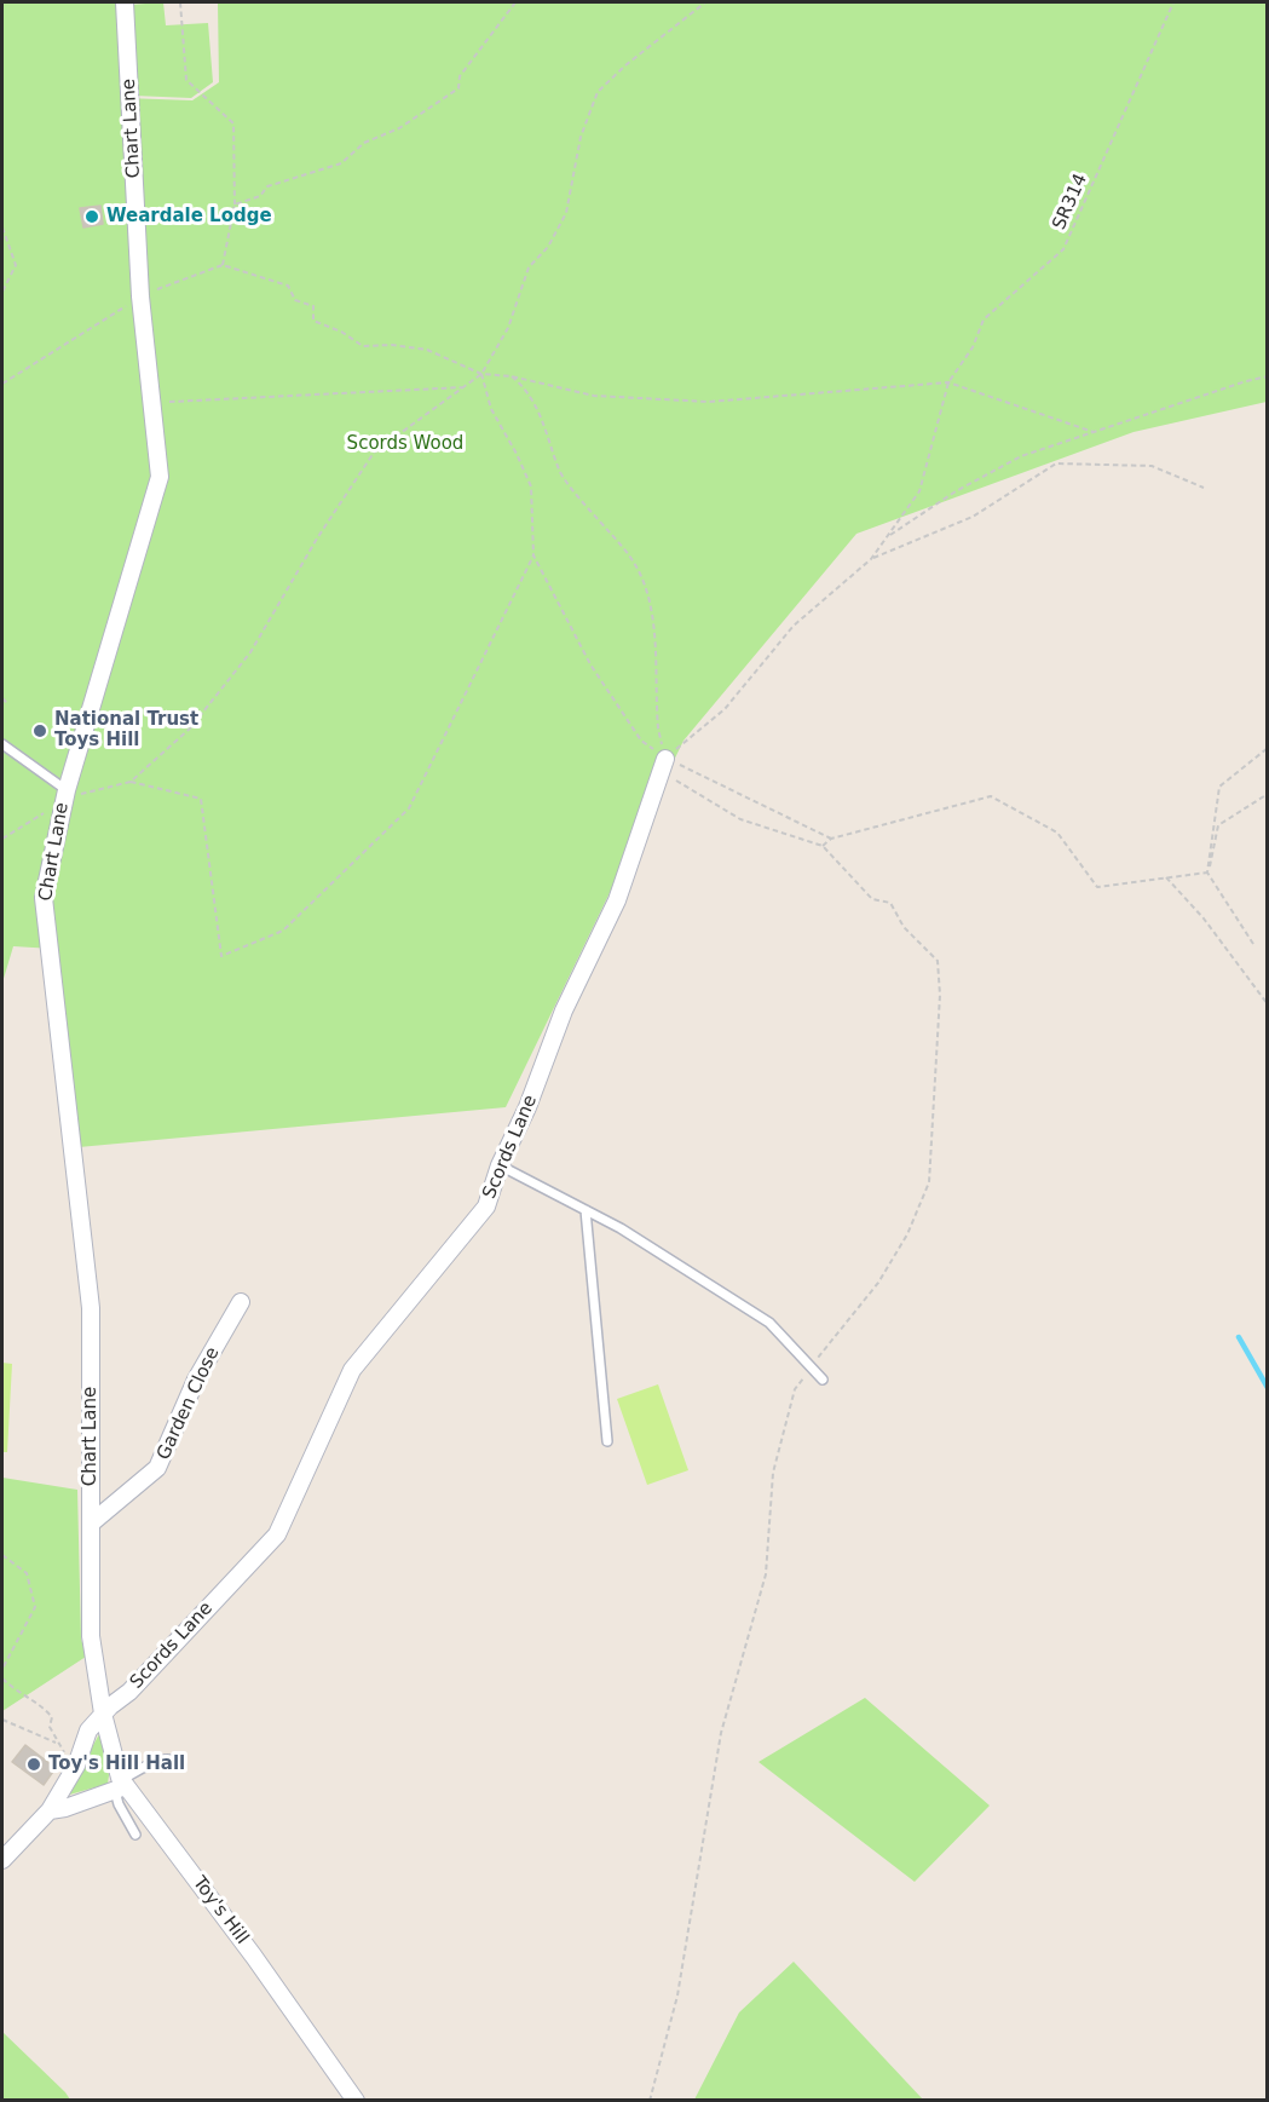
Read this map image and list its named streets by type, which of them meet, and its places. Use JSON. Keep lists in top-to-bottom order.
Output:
{
  "streets": {
    "street": [
      "Chart Lane",
      "Scords Lane",
      "Garden Close",
      "Toy's Hill"
    ],
    "path": ["SR314"]
  },
  "crossings": [
    ["Chart Lane", "Scords Lane"],
    ["Chart Lane", "Garden Close"],
    ["Chart Lane", "Toy's Hill"],
    ["Scords Lane", "Toy's Hill"]
  ],
  "parks": ["Scords Wood"],
  "places": ["Weardale Lodge", "National Trust Toys Hill", "Toy's Hill Hall"]
}
